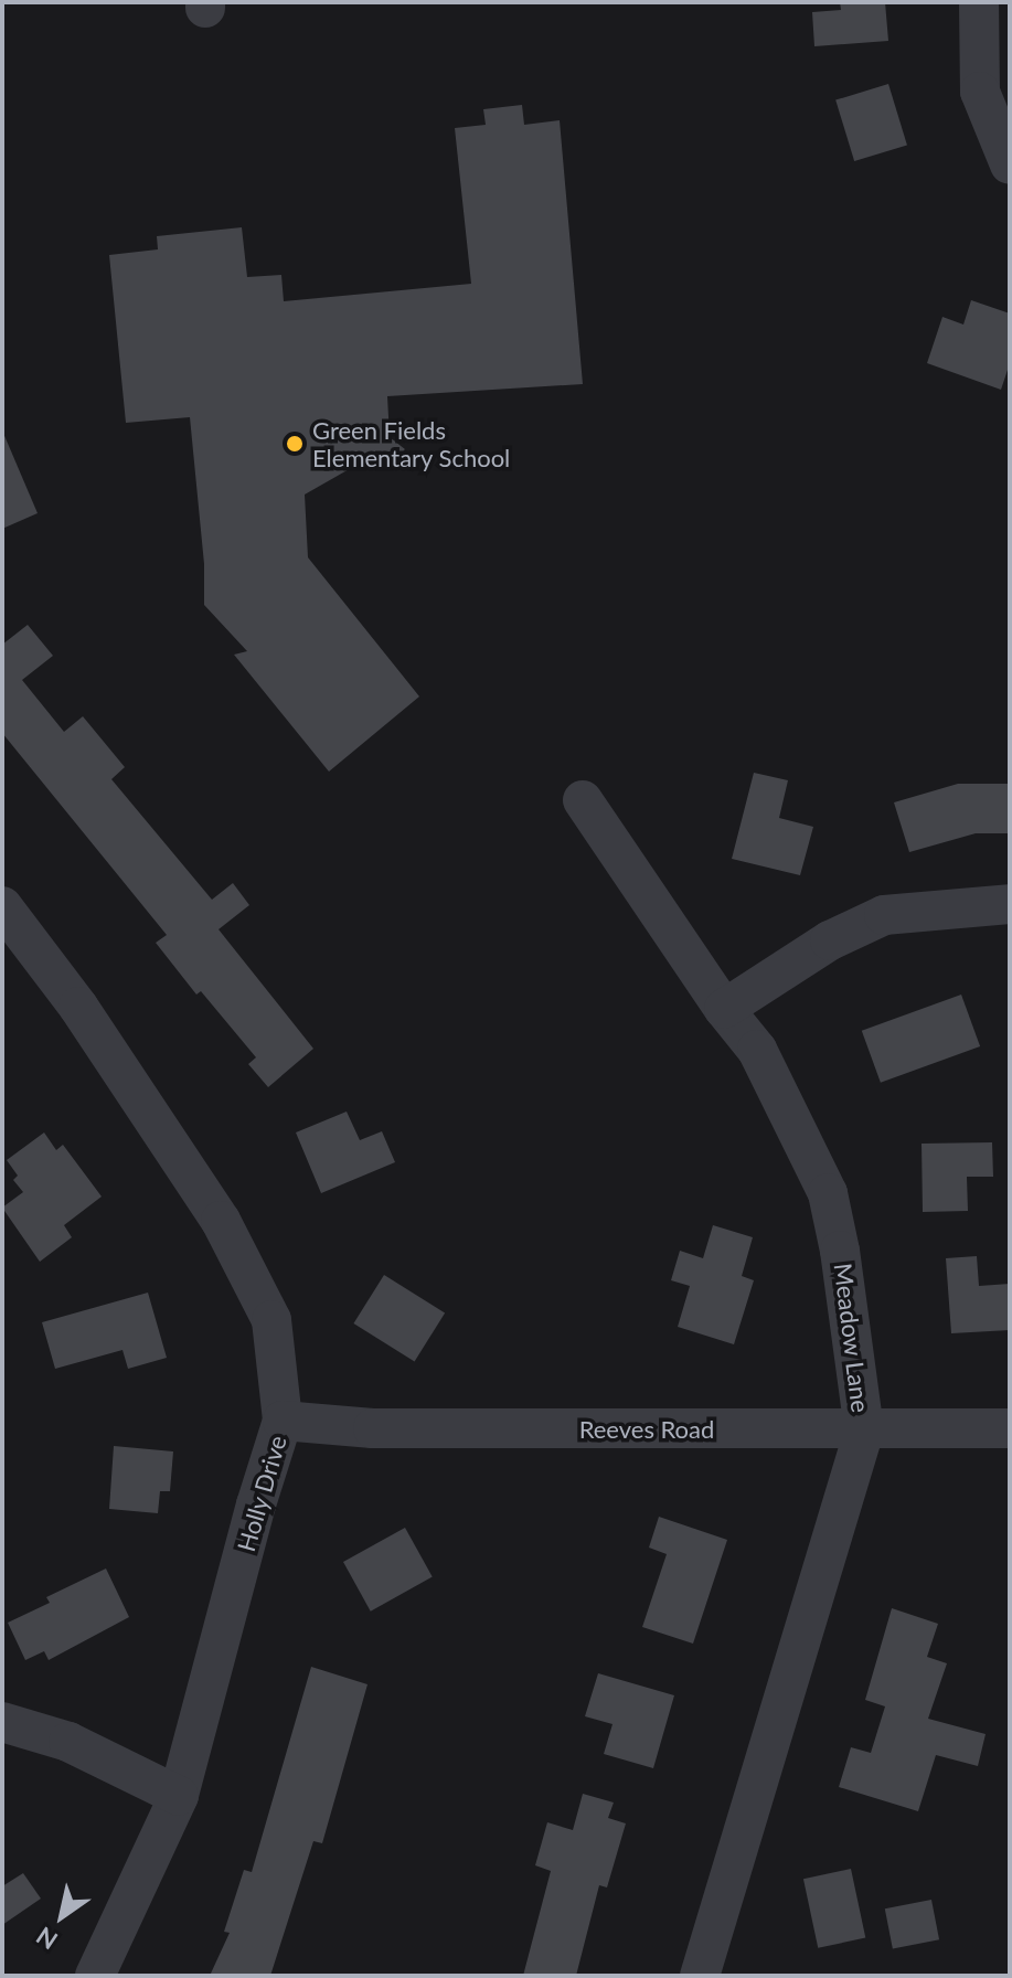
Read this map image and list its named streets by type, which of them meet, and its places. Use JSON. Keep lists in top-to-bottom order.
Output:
{
  "streets": {
    "street": ["Meadow Lane", "Reeves Road", "Holly Drive"]
  },
  "crossings": [
    ["Meadow Lane", "Reeves Road"],
    ["Reeves Road", "Holly Drive"]
  ],
  "places": ["Green Fields Elementary School"],
  "north": "bottom left"
}
